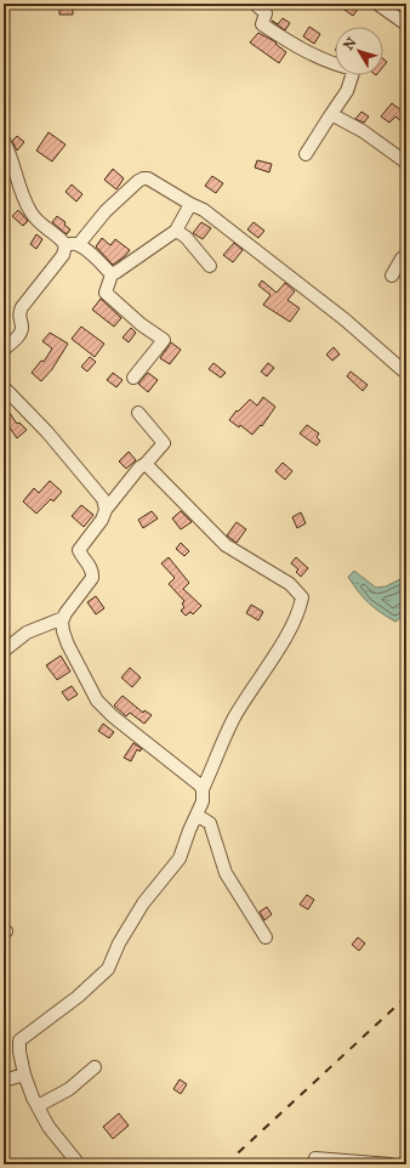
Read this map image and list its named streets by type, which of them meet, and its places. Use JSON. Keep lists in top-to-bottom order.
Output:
{
  "north": "top left"
}
